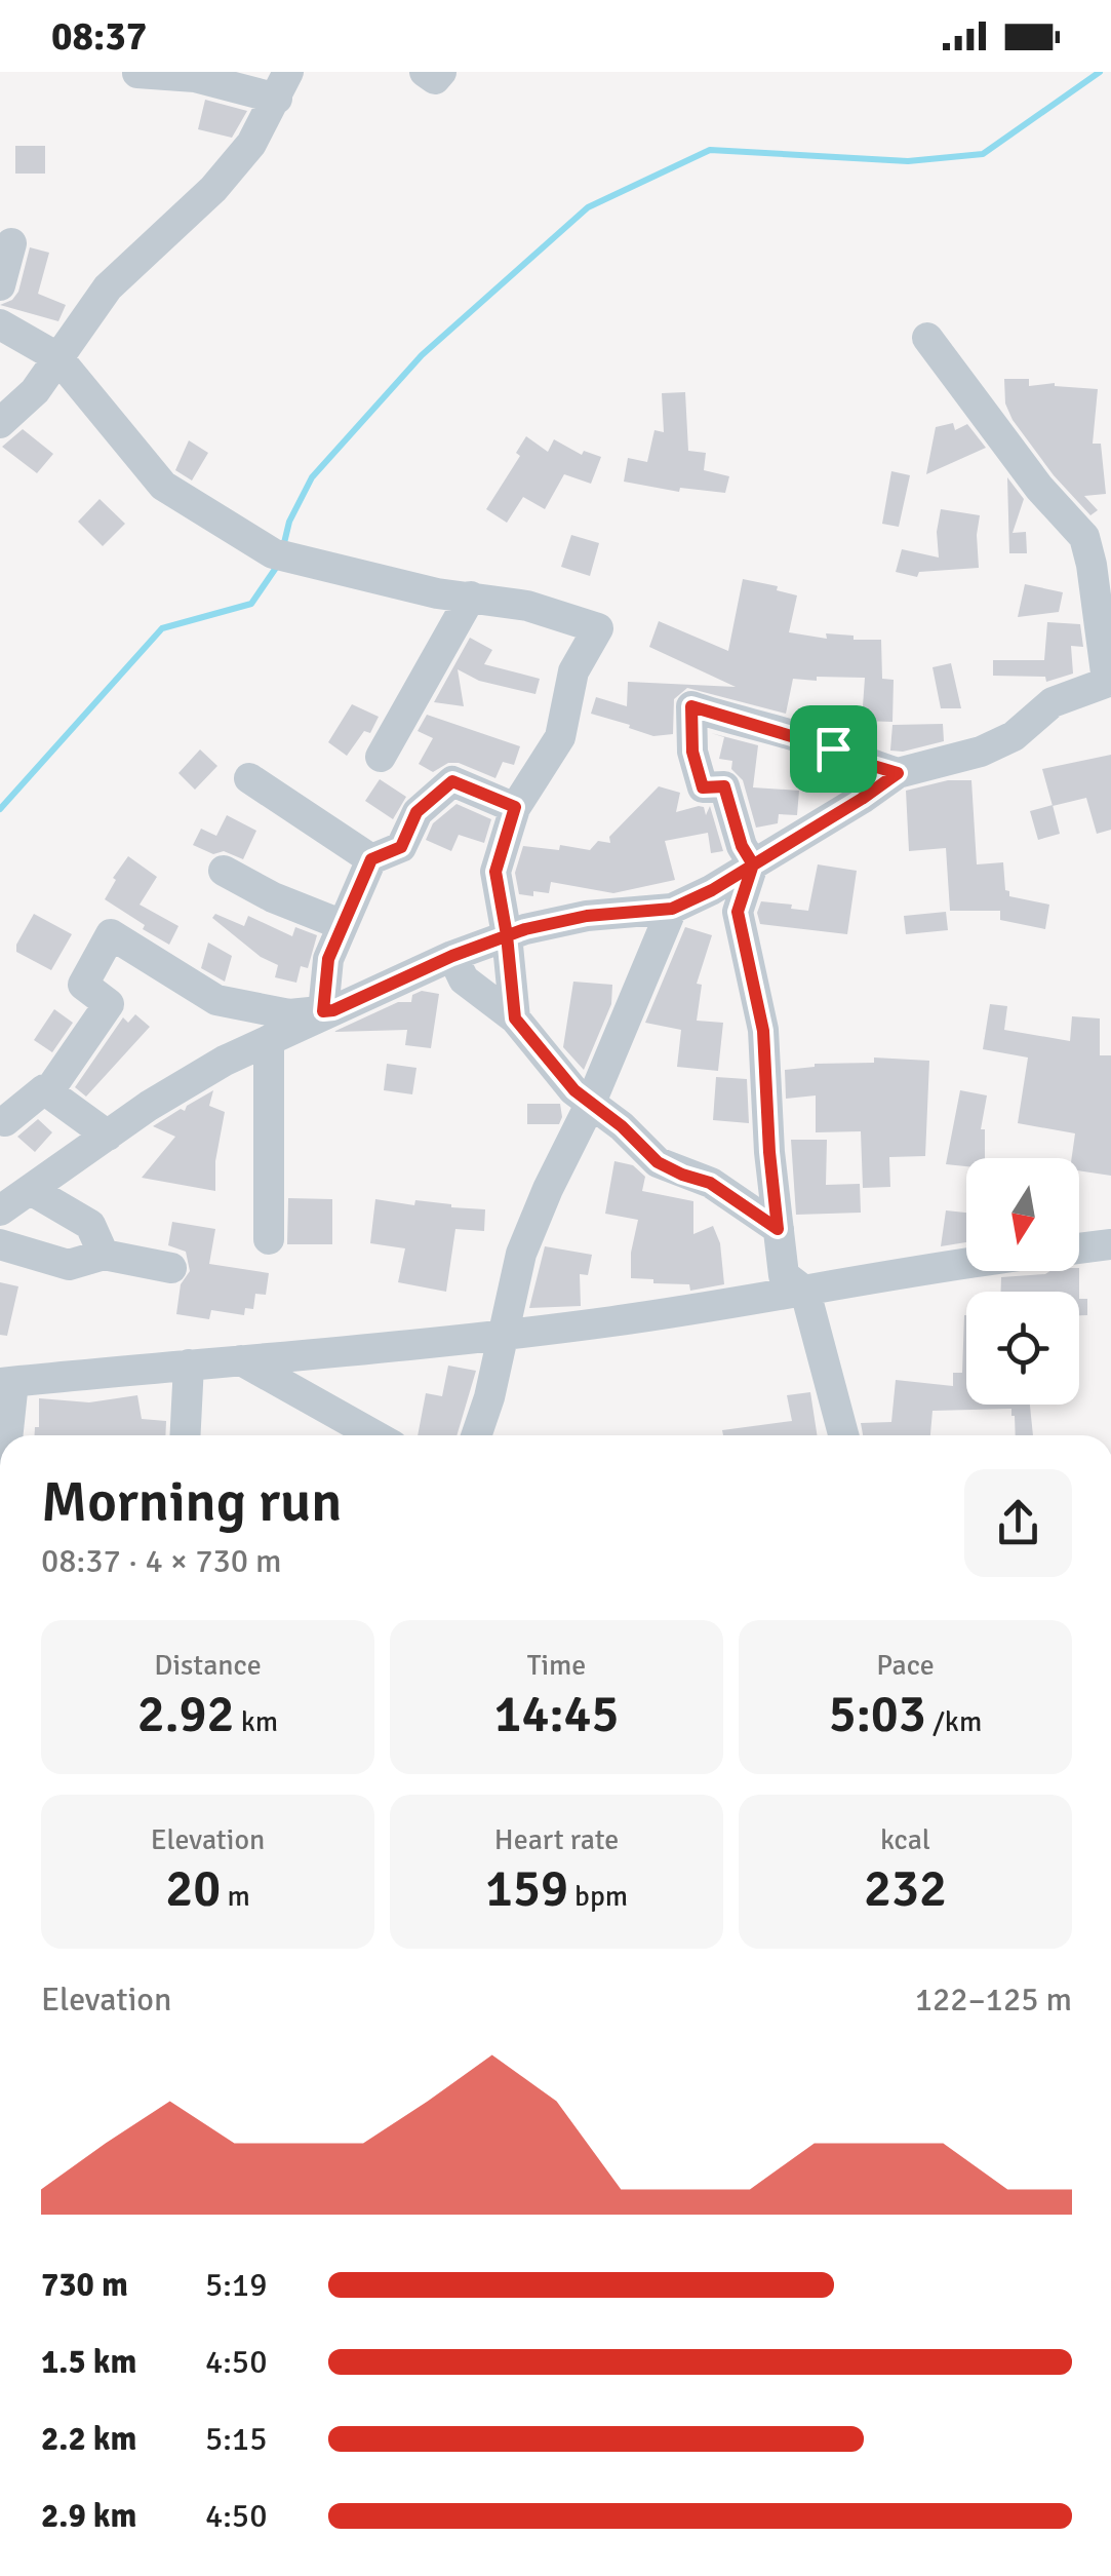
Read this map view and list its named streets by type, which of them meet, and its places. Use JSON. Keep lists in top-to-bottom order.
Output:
{
  "north": "bottom",
  "page": {
    "status": "08:37",
    "heading": ["Morning run", "08:37 · 4 × 730 m"],
    "stats": [
      ["Distance", "2.92 km"],
      ["Time", "14:45"],
      ["Pace", "5:03 /km"],
      ["Elevation", "20 m"],
      ["Heart rate", "159 bpm"],
      ["kcal", "232"]
    ],
    "chart": ["Elevation", "122–125 m"],
    "list": [
      {
        "name": "730 m",
        "note": "5:19"
      },
      {
        "name": "1.5 km",
        "note": "4:50"
      },
      {
        "name": "2.2 km",
        "note": "5:15"
      },
      {
        "name": "2.9 km",
        "note": "4:50"
      }
    ]
  }
}
